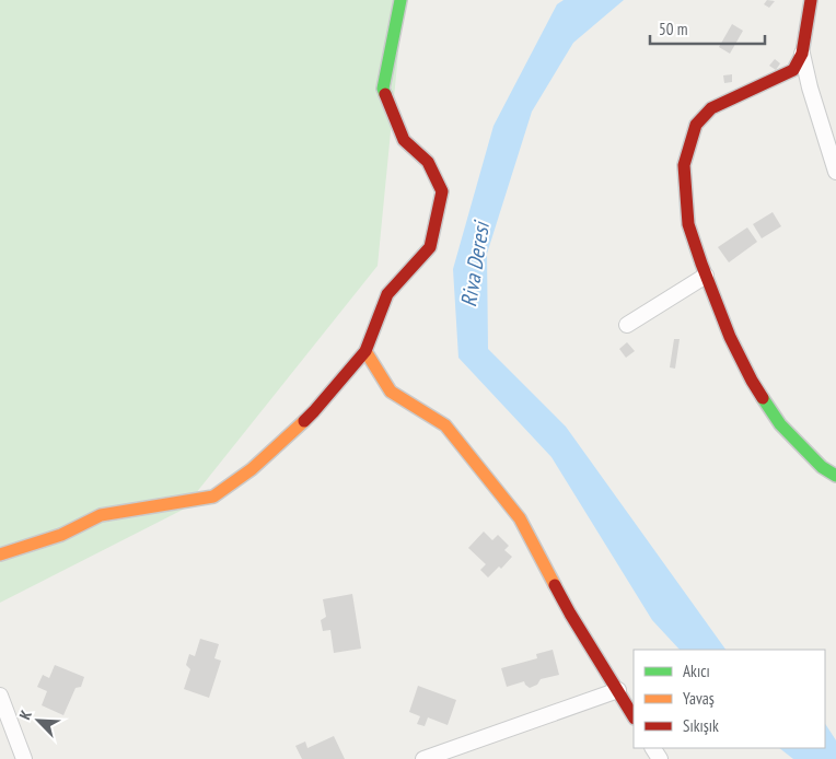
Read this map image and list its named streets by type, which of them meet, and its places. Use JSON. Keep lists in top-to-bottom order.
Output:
{
  "water": ["Riva Deresi"],
  "legend": ["Akıcı", "Yavaş", "Sıkışık"],
  "scale_bar": "50 m",
  "north": "top left"
}
